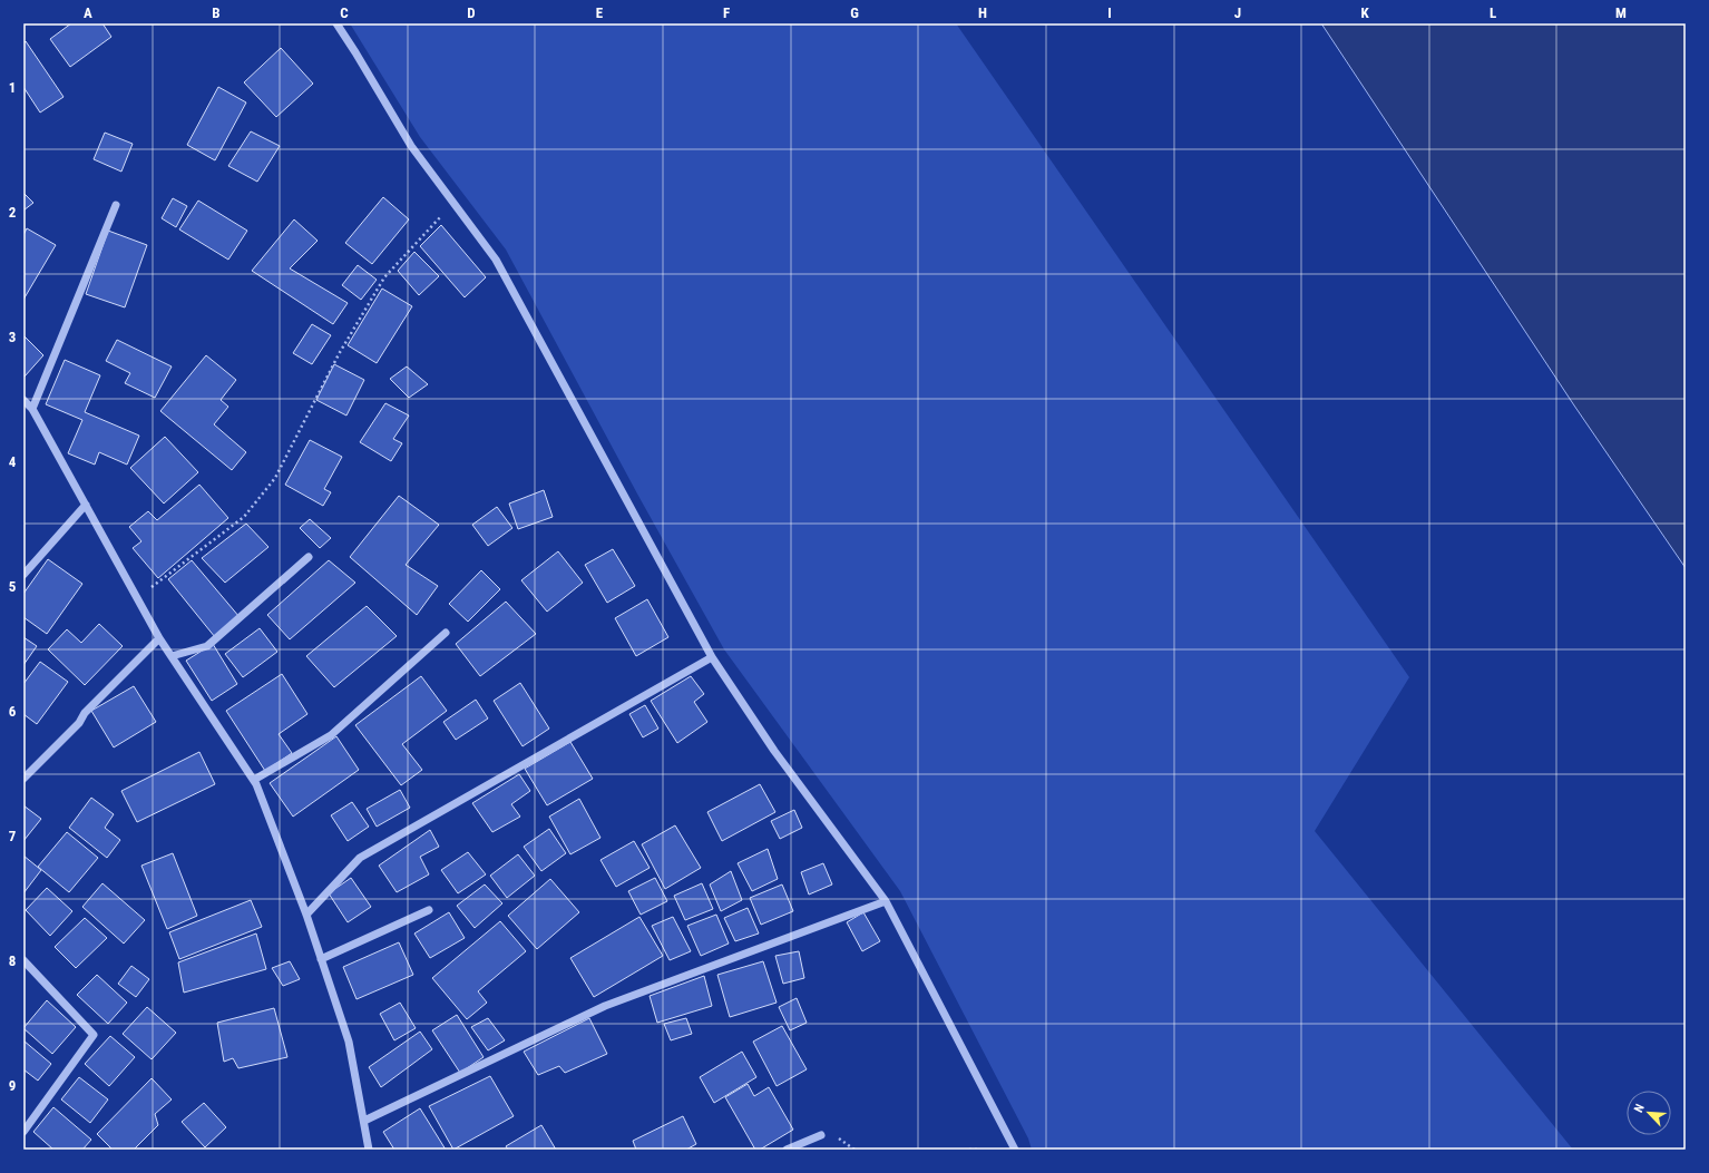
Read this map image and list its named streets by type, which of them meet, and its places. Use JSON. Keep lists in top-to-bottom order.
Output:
{
  "north": "top left",
  "grid": {
    "columns": [
      "A",
      "B",
      "C",
      "D",
      "E",
      "F",
      "G",
      "H",
      "I",
      "J",
      "K",
      "L",
      "M"
    ],
    "rows": [
      "1",
      "2",
      "3",
      "4",
      "5",
      "6",
      "7",
      "8",
      "9"
    ]
  }
}
